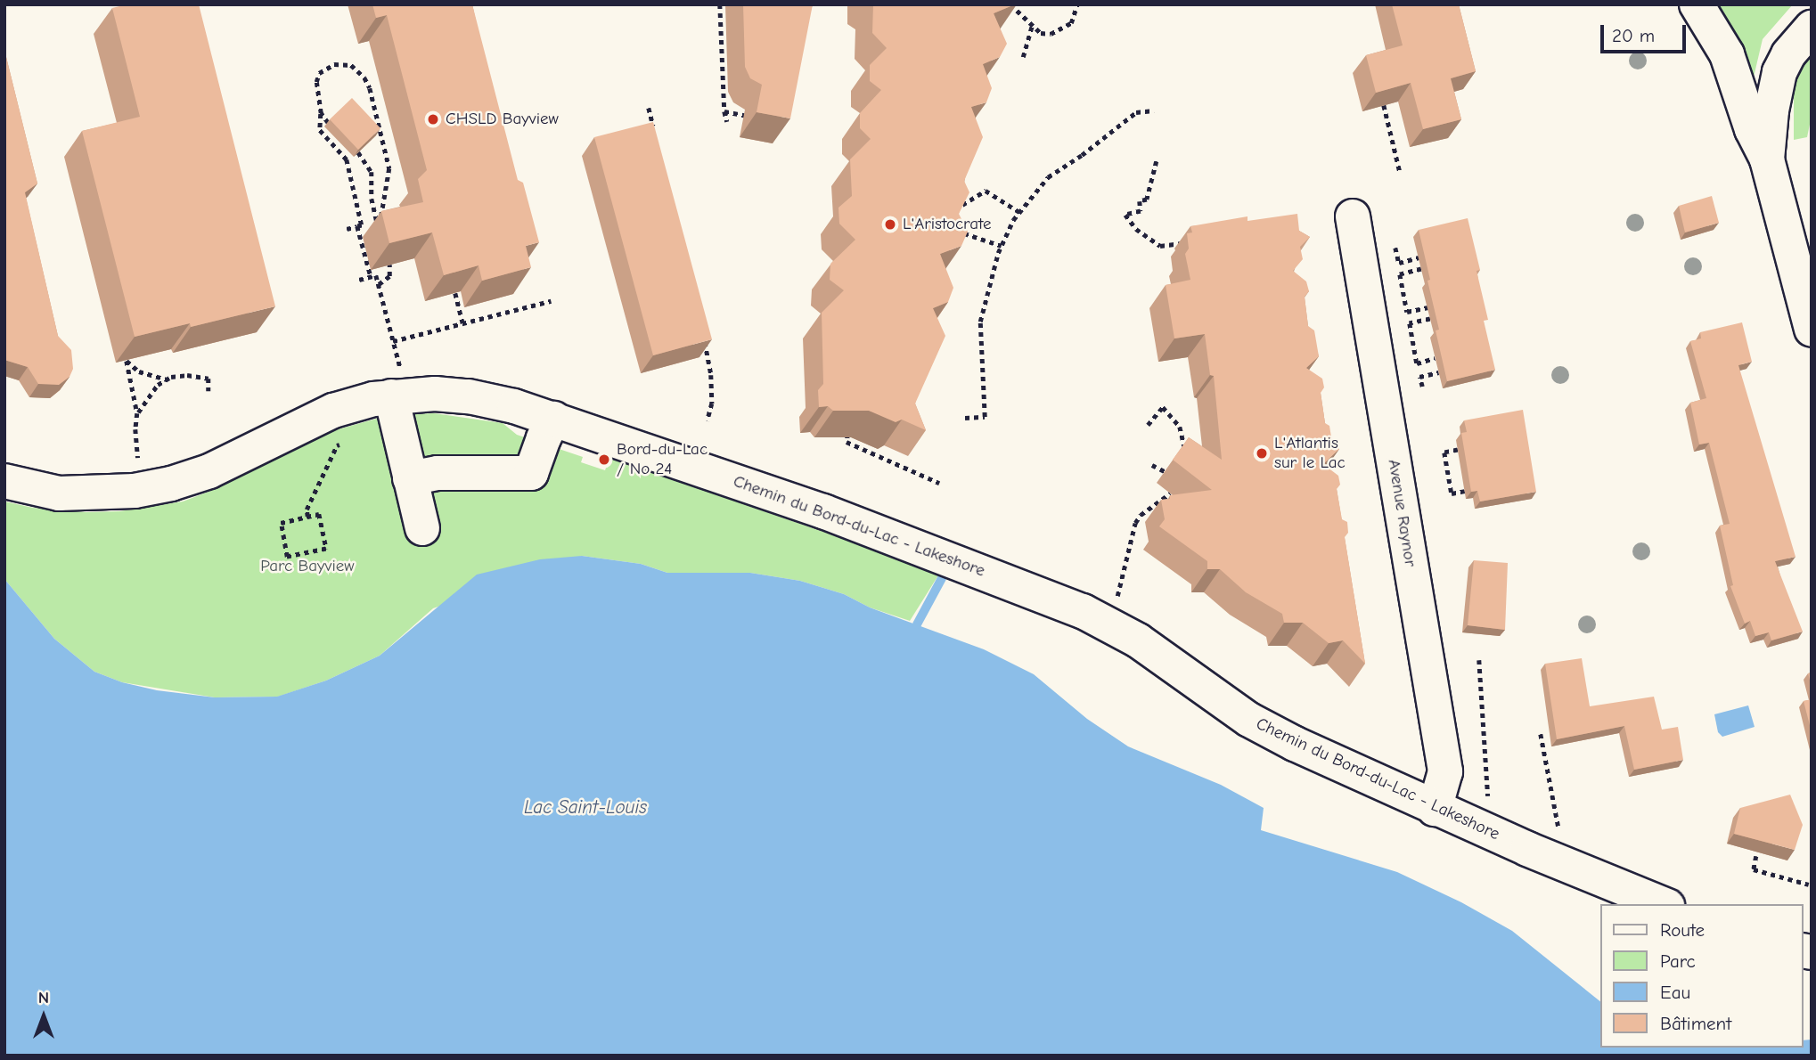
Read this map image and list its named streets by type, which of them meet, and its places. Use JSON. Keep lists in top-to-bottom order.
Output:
{
  "streets": {
    "main road": ["Avenue Raynor", "Chemin du Bord-du-Lac - Lakeshore"]
  },
  "crossings": [
    ["Avenue Raynor", "Chemin du Bord-du-Lac - Lakeshore"]
  ],
  "water": ["Lac Saint-Louis"],
  "parks": ["Parc Bayview"],
  "places": [
    "CHSLD Bayview",
    "L'Aristocrate",
    "L'Atlantis sur le Lac",
    "Bord-du-Lac / No 24"
  ],
  "legend": [
    "Route",
    "Parc",
    "Eau",
    "Bâtiment"
  ],
  "scale_bar": "20 m",
  "north": "top"
}
